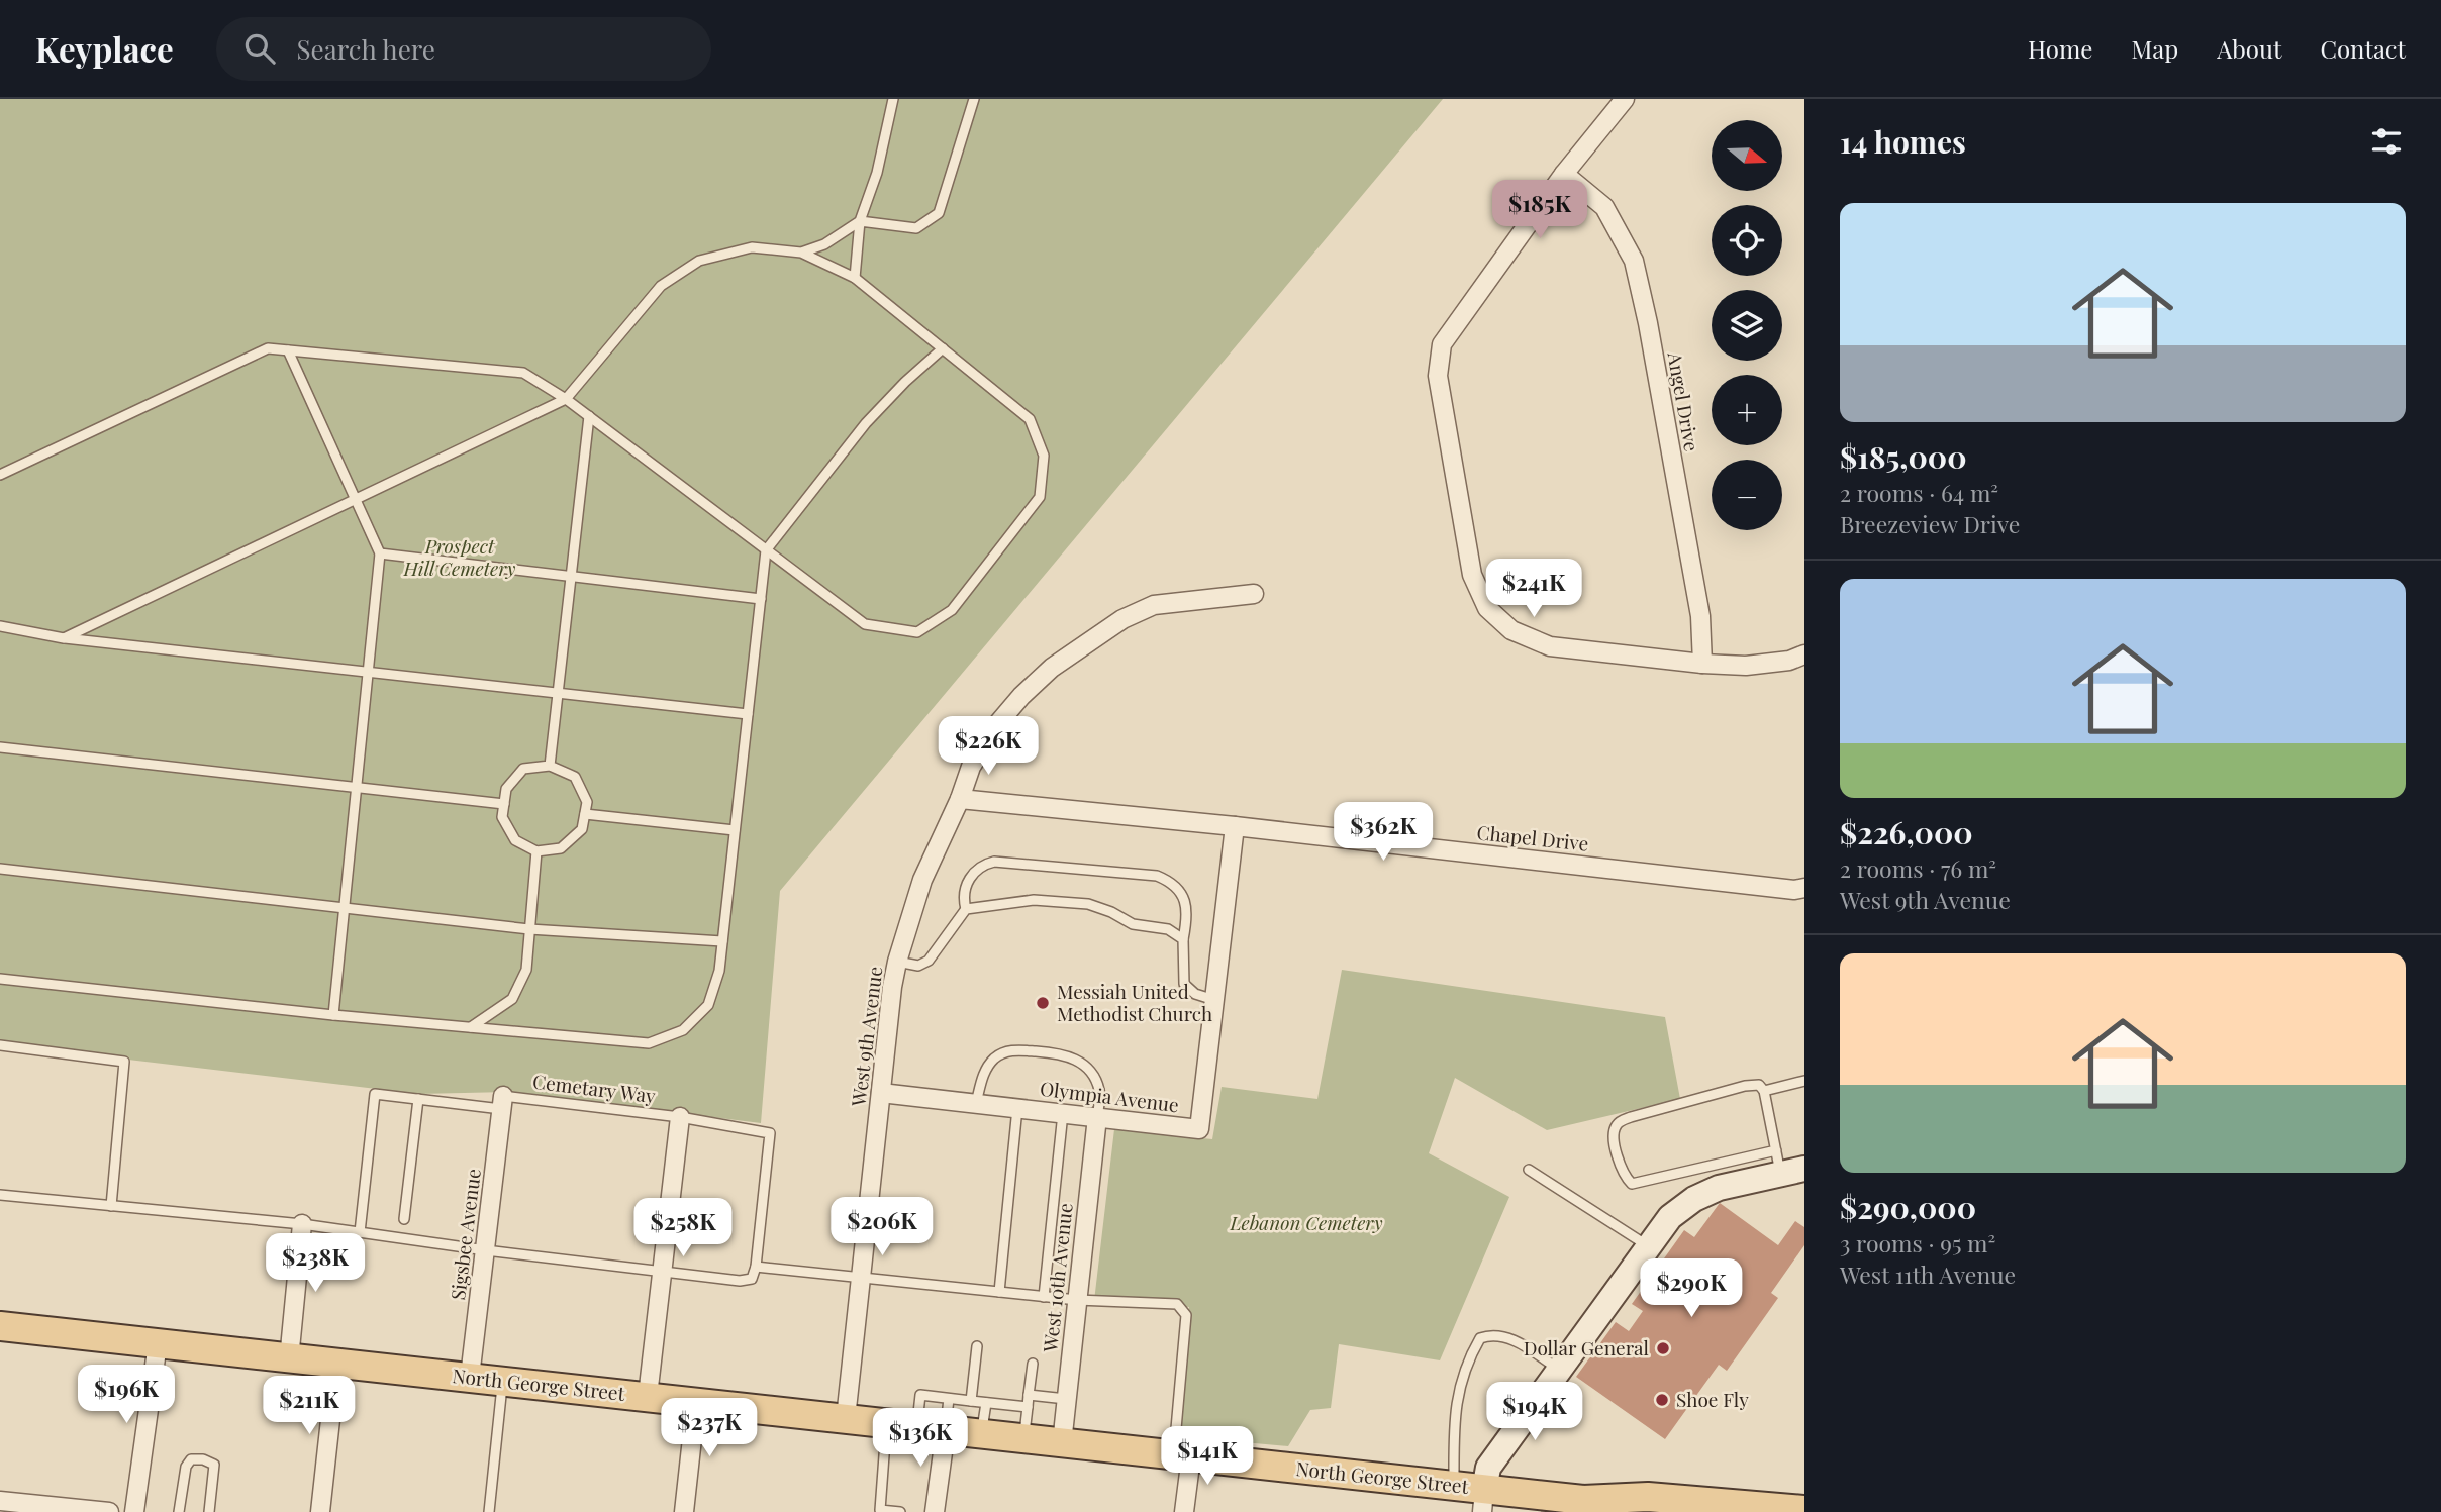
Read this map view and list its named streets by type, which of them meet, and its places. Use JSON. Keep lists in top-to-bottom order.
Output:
{
  "streets": {
    "main road": ["North George Street"],
    "street": [
      "Angel Drive",
      "Chapel Drive",
      "West 9th Avenue",
      "Olympia Avenue",
      "Sigsbee Avenue",
      "West 10th Avenue"
    ],
    "lane": ["Cemetary Way"]
  },
  "crossings": [
    ["Chapel Drive", "West 9th Avenue"],
    ["Chapel Drive", "Olympia Avenue"],
    ["West 9th Avenue", "Olympia Avenue"],
    ["West 9th Avenue", "North George Street"],
    ["Cemetary Way", "Sigsbee Avenue"],
    ["Olympia Avenue", "West 10th Avenue"],
    ["Sigsbee Avenue", "North George Street"],
    ["West 10th Avenue", "North George Street"]
  ],
  "parks": ["Prospect Hill Cemetery", "Lebanon Cemetery"],
  "places": ["Messiah United Methodist Church", "Dollar General", "Shoe Fly"],
  "north": "right",
  "page": {
    "header": "Keyplace",
    "search": "Search here",
    "nav": [
      "Home",
      "Map",
      "About",
      "Contact"
    ],
    "heading": "14 homes",
    "map_buttons": ["+", "−"],
    "price": [
      "$185K",
      "$241K",
      "$226K",
      "$362K",
      "$206K",
      "$258K",
      "$238K",
      "$290K",
      "$196K",
      "$211K",
      "$194K",
      "$237K",
      "$136K",
      "$141K"
    ],
    "list": [
      {
        "name": "$185,000",
        "note": "2 rooms · 64 m² · Breezeview Drive"
      },
      {
        "name": "$226,000",
        "note": "2 rooms · 76 m² · West 9th Avenue"
      },
      {
        "name": "$290,000",
        "note": "3 rooms · 95 m² · West 11th Avenue"
      }
    ]
  }
}
